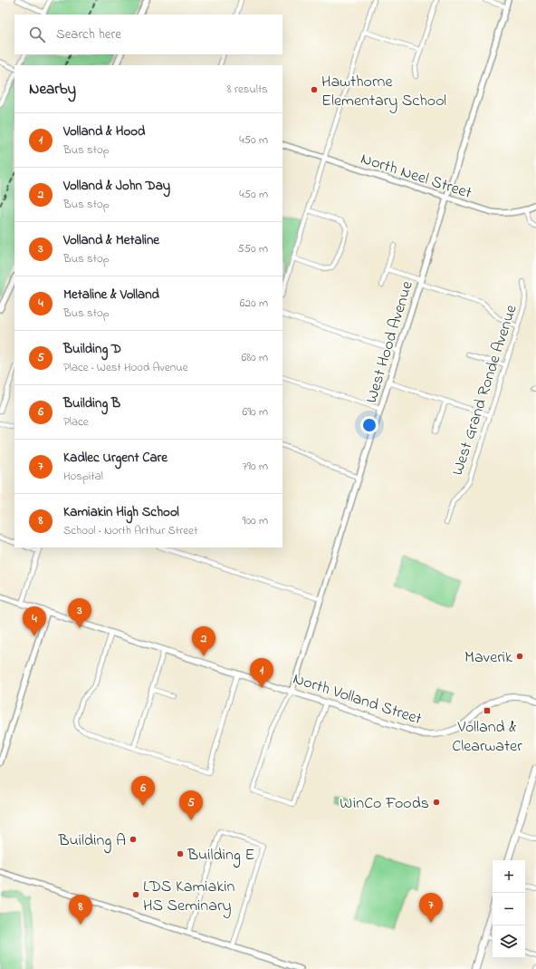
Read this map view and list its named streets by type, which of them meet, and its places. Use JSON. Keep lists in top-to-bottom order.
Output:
{
  "streets": {
    "main road": ["North Volland Street"],
    "street": ["North Neel Street", "West Hood Avenue", "West Grand Ronde Avenue"]
  },
  "crossings": [
    ["North Neel Street", "West Hood Avenue"],
    ["West Hood Avenue", "North Volland Street"]
  ],
  "places": {
    "other": [
      "Hawthorne Elementary School",
      "Maverik",
      "WinCo Foods",
      "Building A",
      "Building E",
      "LDS Kamiakin HS Seminary"
    ],
    "transit": ["Volland & Clearwater"]
  },
  "page": {
    "search": "Search here",
    "heading": ["Nearby", "8 results"],
    "list": [
      {
        "mark": "1",
        "name": "Volland & Hood",
        "note": "Bus stop",
        "value": "450 m"
      },
      {
        "mark": "2",
        "name": "Volland & John Day",
        "note": "Bus stop",
        "value": "450 m"
      },
      {
        "mark": "3",
        "name": "Volland & Metaline",
        "note": "Bus stop",
        "value": "550 m"
      },
      {
        "mark": "4",
        "name": "Metaline & Volland",
        "note": "Bus stop",
        "value": "620 m"
      },
      {
        "mark": "5",
        "name": "Building D",
        "note": "Place · West Hood Avenue",
        "value": "680 m"
      },
      {
        "mark": "6",
        "name": "Building B",
        "note": "Place",
        "value": "690 m"
      },
      {
        "mark": "7",
        "name": "Kadlec Urgent Care",
        "note": "Hospital",
        "value": "790 m"
      },
      {
        "mark": "8",
        "name": "Kamiakin High School",
        "note": "School · North Arthur Street",
        "value": "900 m"
      }
    ],
    "pins": [
      "3",
      "4",
      "2",
      "1",
      "6",
      "5",
      "7",
      "8"
    ],
    "map_buttons": ["+", "−"]
  }
}
